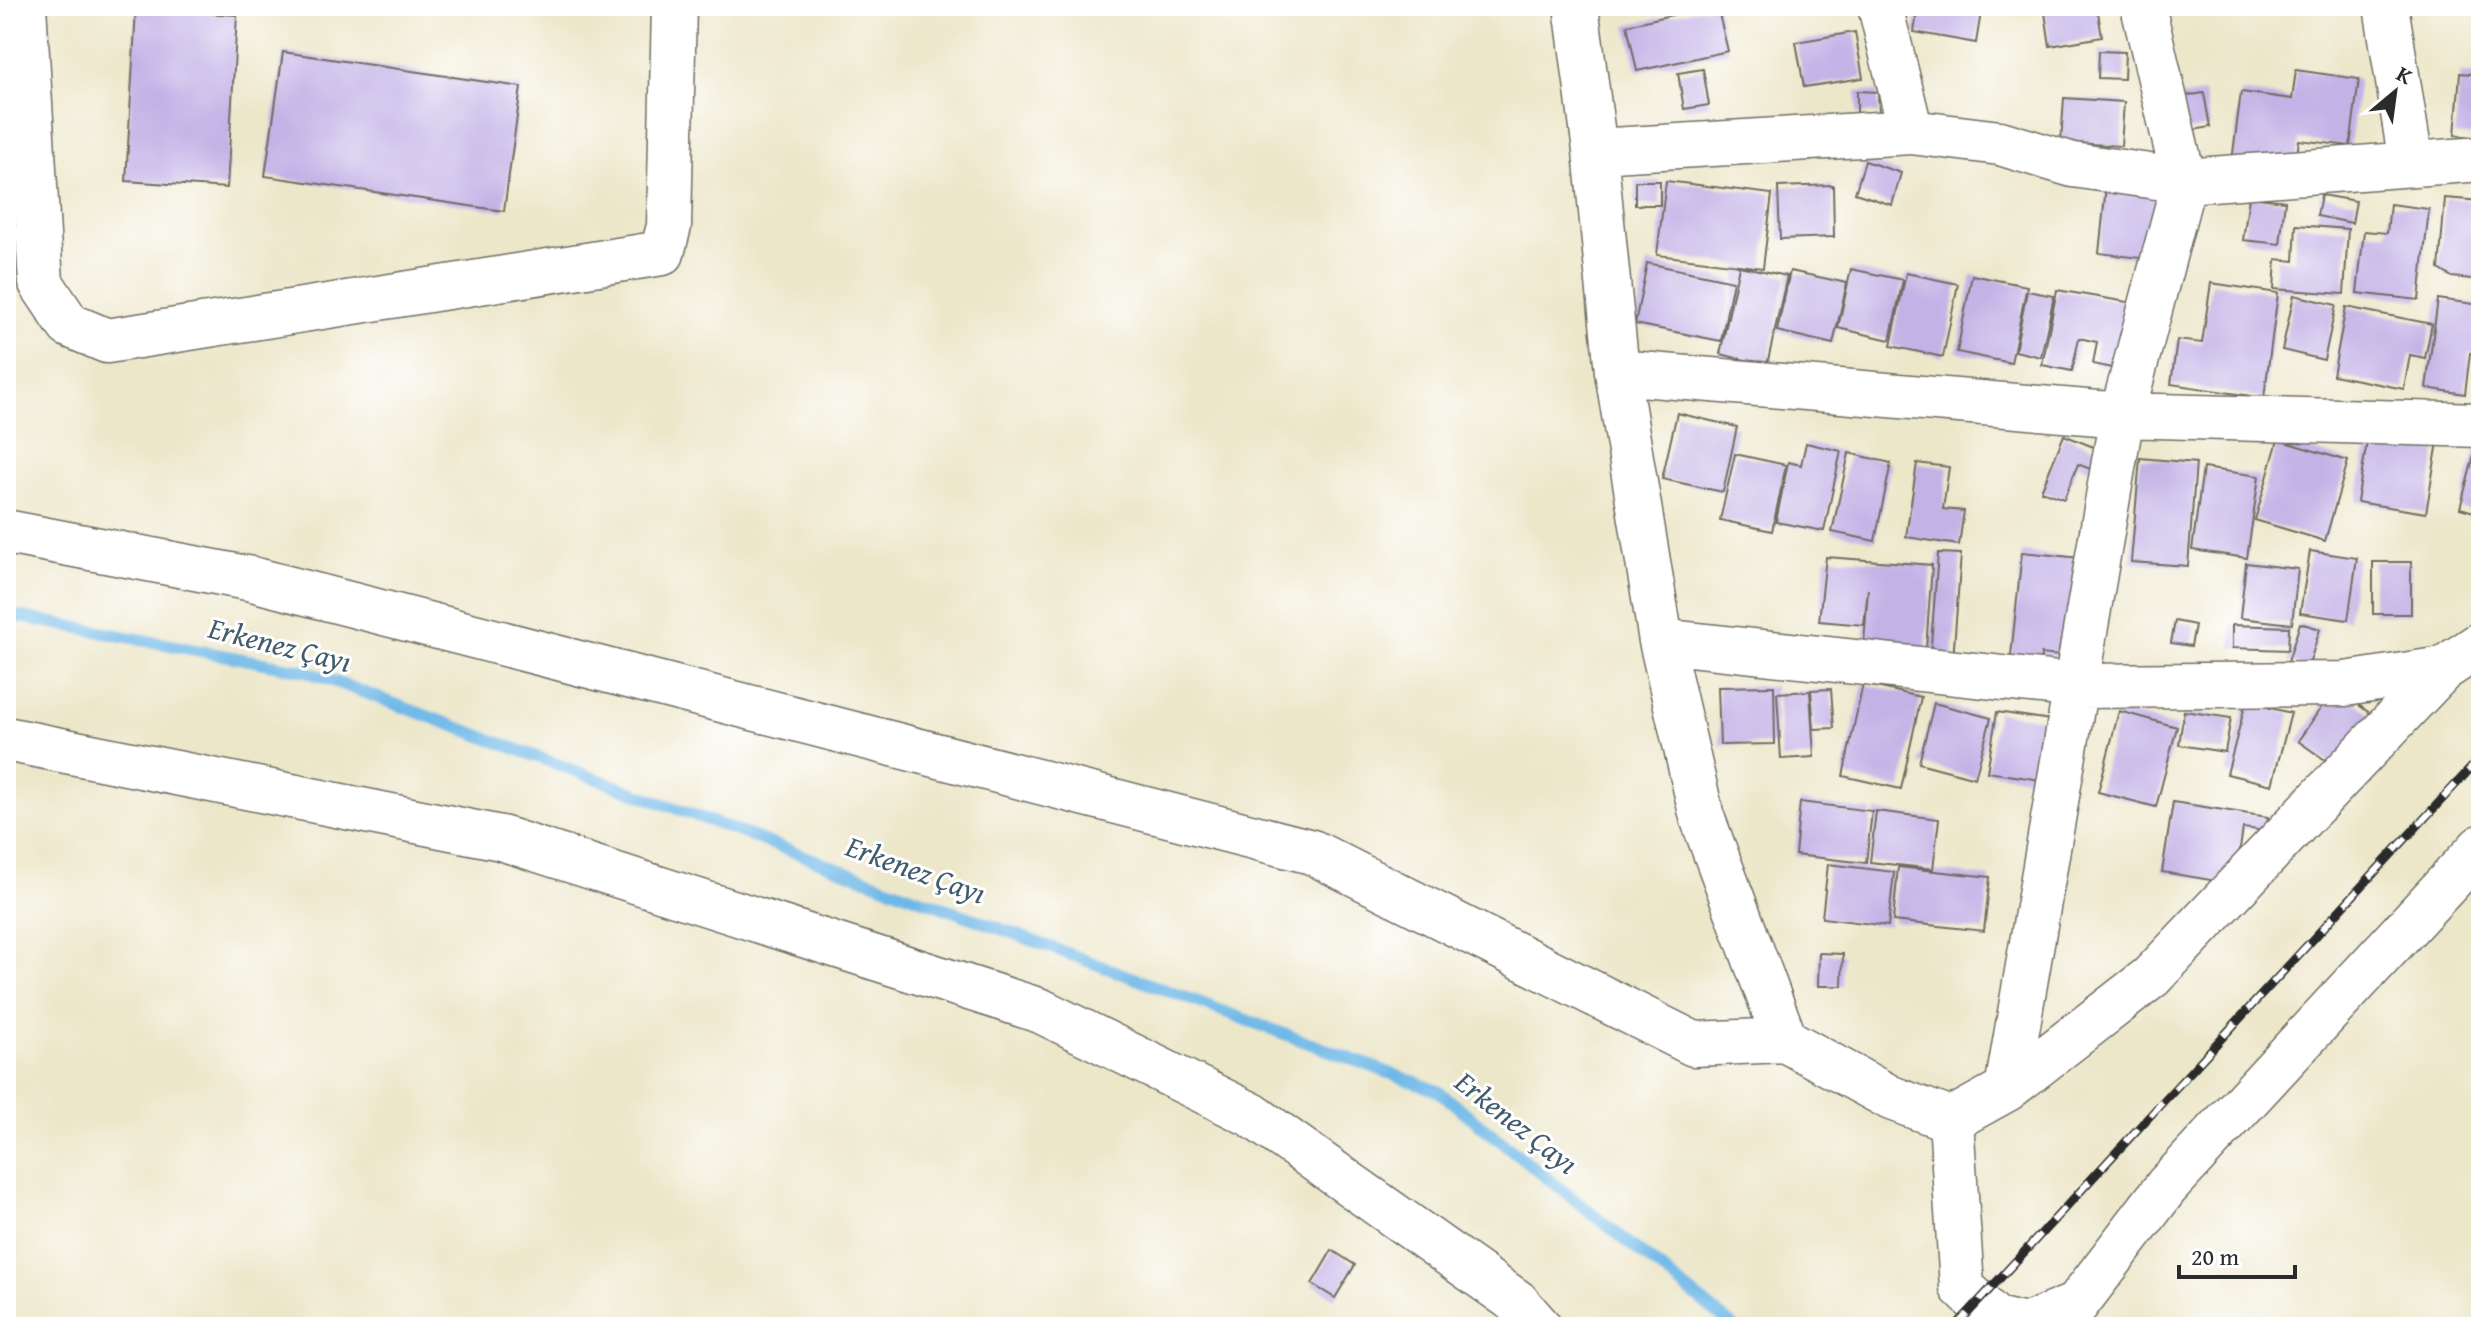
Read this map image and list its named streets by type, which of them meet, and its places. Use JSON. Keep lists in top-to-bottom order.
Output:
{
  "water": ["Erkenez Çayı"],
  "scale_bar": "20 m",
  "north": "top right"
}
